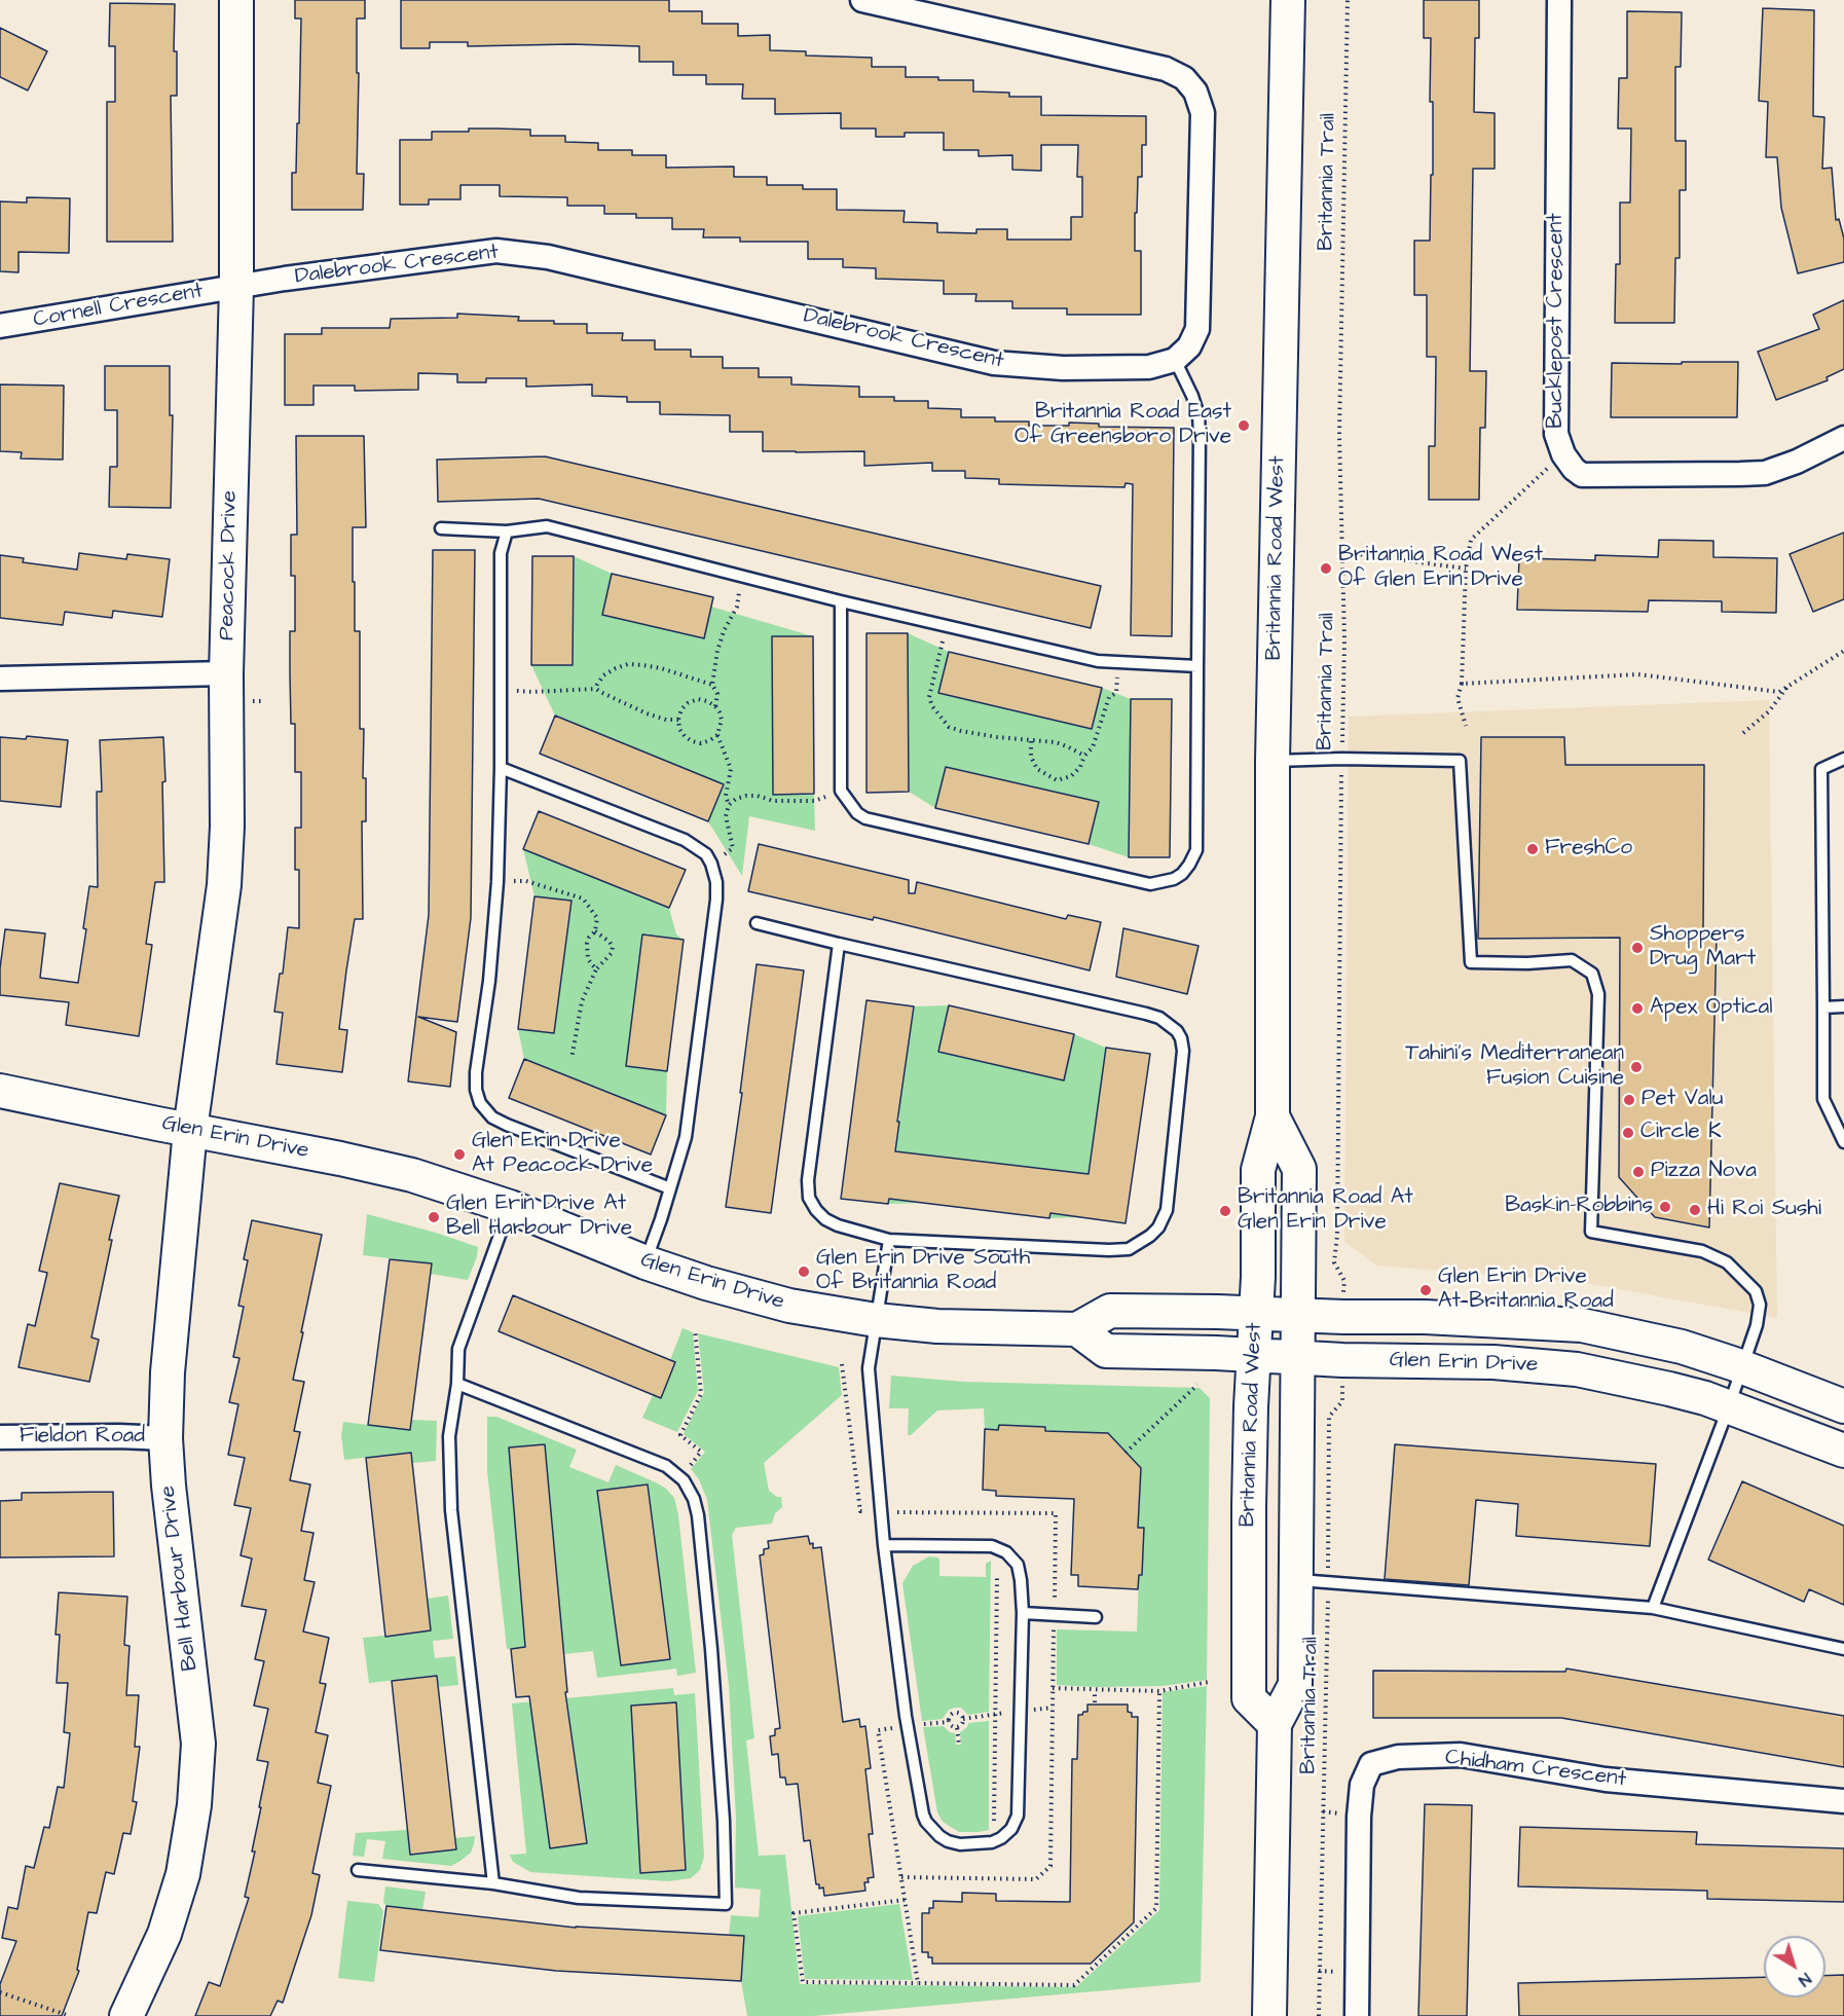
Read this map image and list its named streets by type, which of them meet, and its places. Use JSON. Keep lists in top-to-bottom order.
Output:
{
  "streets": {
    "street": [
      "Dalebrook Crescent",
      "Cornell Crescent",
      "Bucklepost Crescent",
      "Britannia Road West",
      "Peacock Drive",
      "Glen Erin Drive",
      "Fieldon Road",
      "Bell Harbour Drive",
      "Chidham Crescent"
    ],
    "path": ["Britannia Trail"]
  },
  "crossings": [
    ["Dalebrook Crescent", "Cornell Crescent"],
    ["Dalebrook Crescent", "Peacock Drive"],
    ["Cornell Crescent", "Peacock Drive"],
    ["Britannia Road West", "Glen Erin Drive"],
    ["Peacock Drive", "Glen Erin Drive"],
    ["Peacock Drive", "Bell Harbour Drive"],
    ["Glen Erin Drive", "Bell Harbour Drive"],
    ["Fieldon Road", "Bell Harbour Drive"]
  ],
  "places": [
    "Britannia Road East Of Greensboro Drive",
    "Britannia Road West Of Glen Erin Drive",
    "FreshCo",
    "Shoppers Drug Mart",
    "Apex Optical",
    "Tahini’s Mediterranean Fusion Cuisine",
    "Pet Valu",
    "Circle K",
    "Glen Erin Drive At Peacock Drive",
    "Pizza Nova",
    "Baskin-Robbins",
    "Hi Roi Sushi",
    "Britannia Road At Glen Erin Drive",
    "Glen Erin Drive At Bell Harbour Drive",
    "Glen Erin Drive South Of Britannia Road",
    "Glen Erin Drive At Britannia Road"
  ],
  "north": "bottom right"
}
